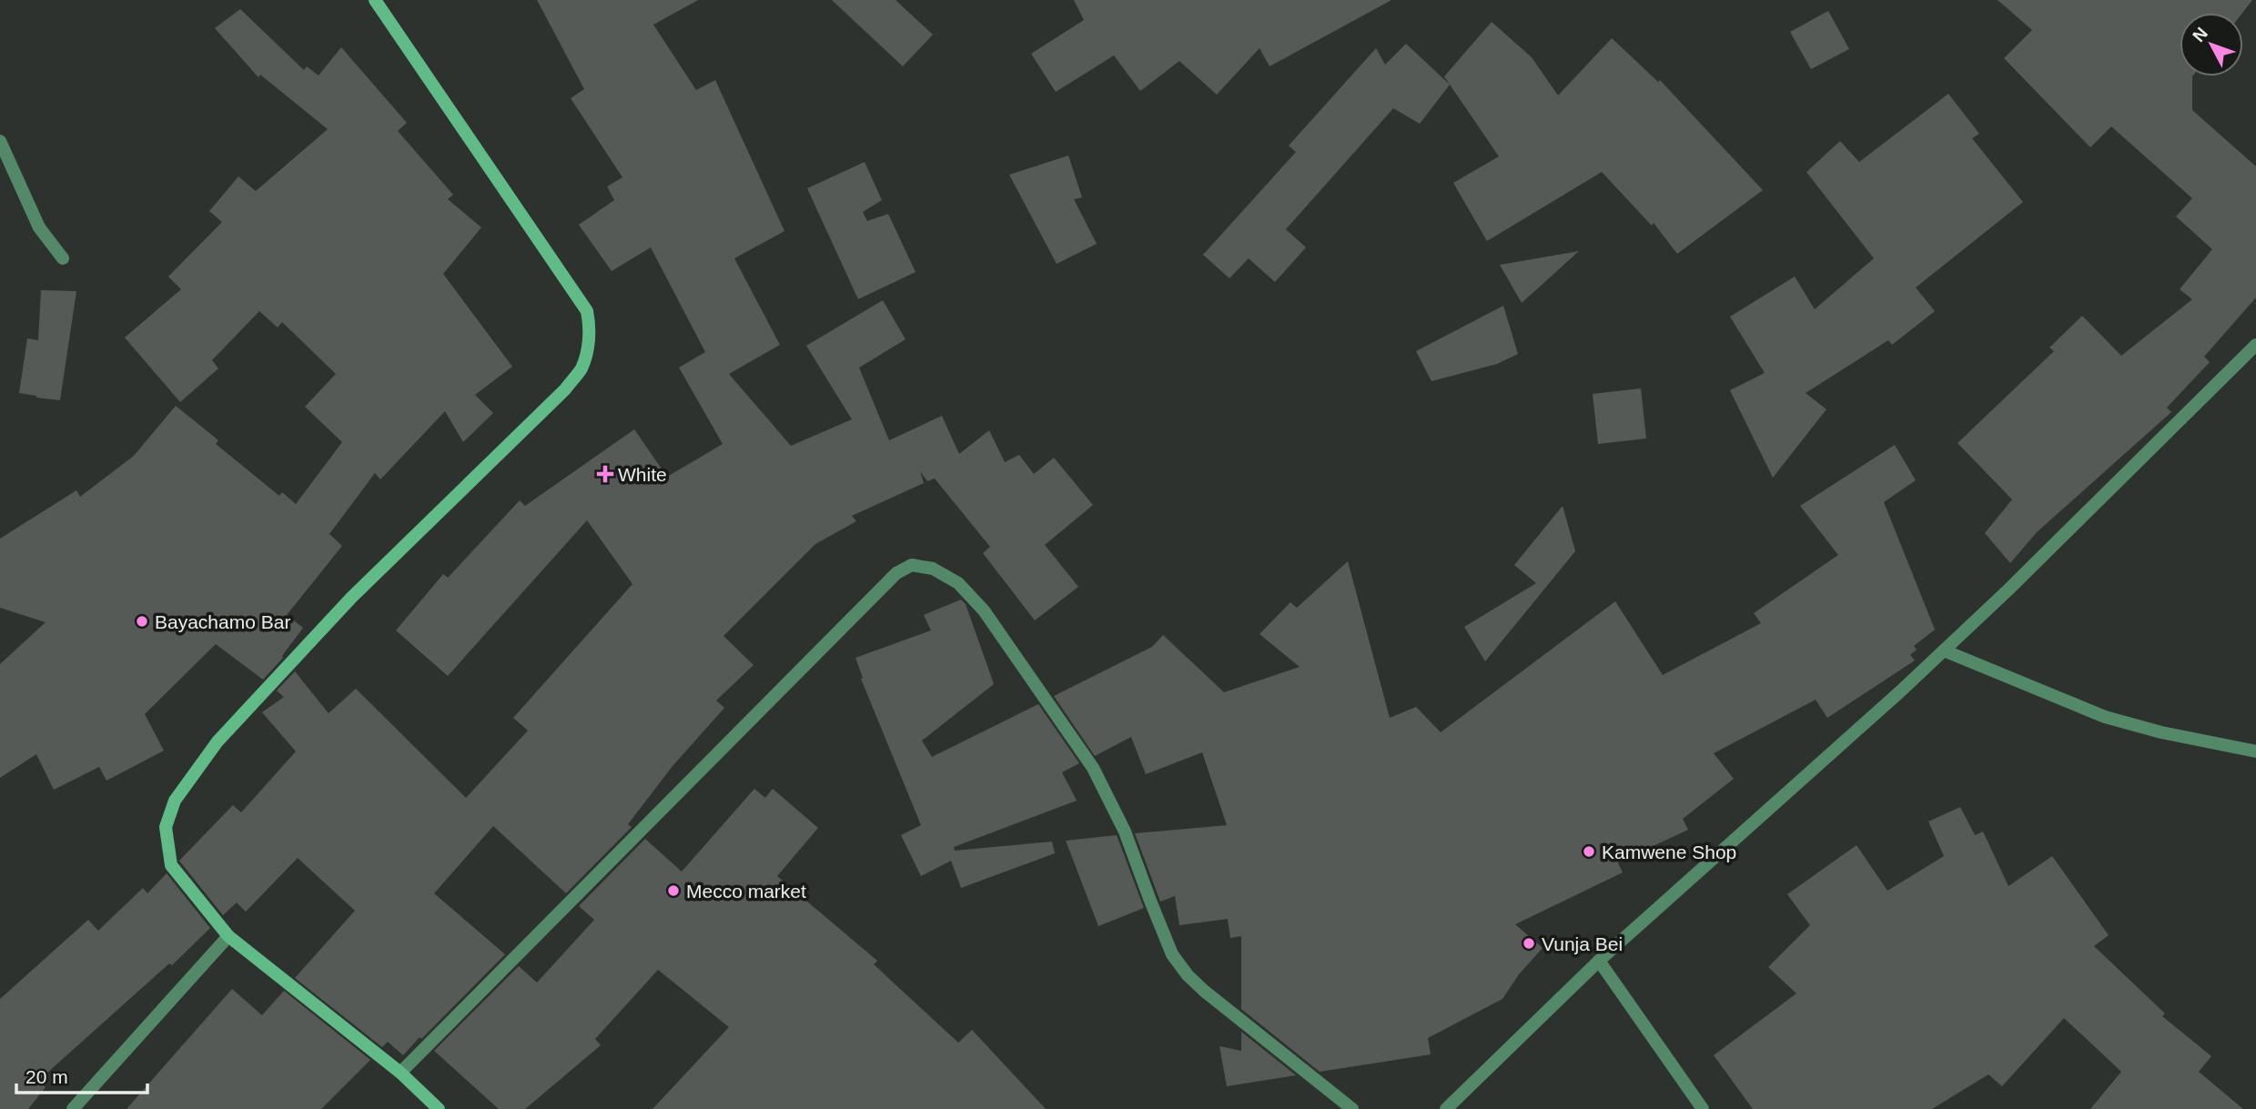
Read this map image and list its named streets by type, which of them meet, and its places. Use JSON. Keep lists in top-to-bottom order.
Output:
{
  "places": {
    "health": ["White"],
    "other": [
      "Bayachamo Bar",
      "Kamwene Shop",
      "Mecco market",
      "Vunja Bei"
    ]
  },
  "scale_bar": "20 m",
  "north": "top left"
}
